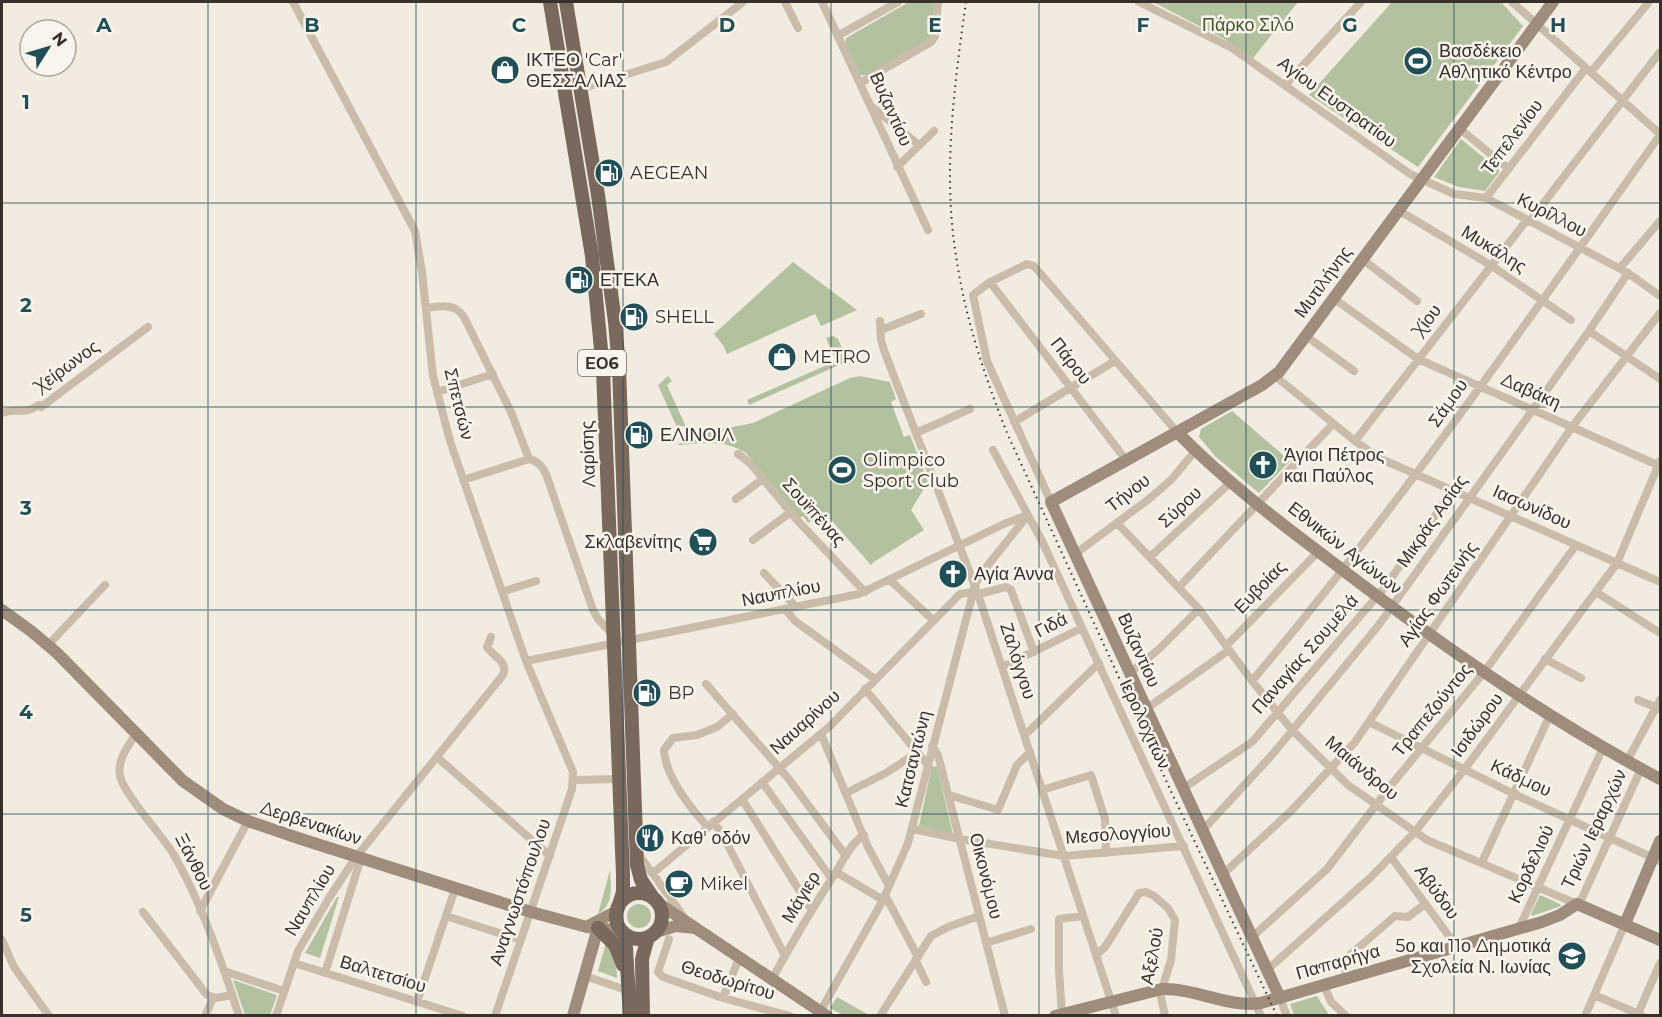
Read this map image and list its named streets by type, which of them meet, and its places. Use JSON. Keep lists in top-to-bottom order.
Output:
{
  "streets": {
    "main road": ["ΕΟ6", "Λαρίσης"],
    "street": [
      "Αγίου Ευστρατίου",
      "Βυζαντίου",
      "Τεπελενίου",
      "Κυρίλλου",
      "Μυκάλης",
      "Μυτιλήνης",
      "Χίου",
      "Πάρου",
      "Χείρωνος",
      "Δαβάκη",
      "Σάμου",
      "Σπετσών",
      "Τήνου",
      "Σύρου",
      "Ιασωνίδου",
      "Σουϊπένας",
      "Μικράς Ασίας",
      "Εθνικών Αγώνων",
      "Ευβοίας",
      "Ναυπλίου",
      "Αγίας Φωτεινής",
      "Γιδά",
      "Παναγίας Σουμελά",
      "Ζαλόγγου",
      "Τραπεζούντος",
      "Ναυαρίνου",
      "Ιερολοχιτών",
      "Ισιδώρου",
      "Κατσαντώνη",
      "Μαιάνδρου",
      "Κάδμου",
      "Δερβενακίων",
      "Τριών Ιεραρχών",
      "Μεσολογγίου",
      "Ξάνθου",
      "Κορδελιού",
      "Οικονόμου",
      "Αναγνωστόπουλου",
      "Αβύδου",
      "Μάγιερ",
      "Αξελού",
      "Παπαρήγα",
      "Βαλτετσίου",
      "Θεοδωρίτου"
    ]
  },
  "crossings": [
    ["Αγίου Ευστρατίου", "Κυρίλλου"],
    ["Αγίου Ευστρατίου", "Μυτιλήνης"],
    ["Βυζαντίου", "Μυτιλήνης"],
    ["Βυζαντίου", "Πάρου"],
    ["Βυζαντίου", "Τήνου"],
    ["Βυζαντίου", "Μικράς Ασίας"],
    ["Βυζαντίου", "Εθνικών Αγώνων"],
    ["Βυζαντίου", "Ευβοίας"],
    ["Βυζαντίου", "Αγίας Φωτεινής"],
    ["Βυζαντίου", "Παναγίας Σουμελά"],
    ["Βυζαντίου", "Τραπεζούντος"],
    ["Βυζαντίου", "Ισιδώρου"],
    ["Βυζαντίου", "Παπαρήγα"],
    ["Τεπελενίου", "Κυρίλλου"],
    ["Κυρίλλου", "Μυτιλήνης"],
    ["Κυρίλλου", "Χίου"],
    ["Κυρίλλου", "Σάμου"],
    ["Κυρίλλου", "Μικράς Ασίας"],
    ["Μυκάλης", "Μυτιλήνης"],
    ["Μυκάλης", "Χίου"],
    ["Μυκάλης", "Σάμου"],
    ["Μυτιλήνης", "Πάρου"],
    ["Μυτιλήνης", "Δαβάκη"],
    ["Μυτιλήνης", "Ιασωνίδου"],
    ["Μυτιλήνης", "Εθνικών Αγώνων"],
    ["Χίου", "Δαβάκη"],
    ["Χίου", "Ιασωνίδου"],
    ["Πάρου", "Εθνικών Αγώνων"],
    ["ΕΟ6", "Λαρίσης"],
    ["ΕΟ6", "Δερβενακίων"],
    ["Δαβάκη", "Σάμου"],
    ["Δαβάκη", "Μικράς Ασίας"],
    ["Δαβάκη", "Αγίας Φωτεινής"],
    ["Δαβάκη", "Ισιδώρου"],
    ["Σάμου", "Ιασωνίδου"],
    ["Σάμου", "Εθνικών Αγώνων"],
    ["Σάμου", "Μαιάνδρου"],
    ["Σπετσών", "Ναυπλίου"],
    ["Σπετσών", "Αναγνωστόπουλου"],
    ["Λαρίσης", "Ναυπλίου"],
    ["Λαρίσης", "Δερβενακίων"],
    ["Τήνου", "Εθνικών Αγώνων"],
    ["Τήνου", "Μαιάνδρου"],
    ["Σύρου", "Εθνικών Αγώνων"],
    ["Σύρου", "Μαιάνδρου"],
    ["Ιασωνίδου", "Μικράς Ασίας"],
    ["Ιασωνίδου", "Αγίας Φωτεινής"],
    ["Ιασωνίδου", "Παναγίας Σουμελά"],
    ["Ιασωνίδου", "Τραπεζούντος"],
    ["Ιασωνίδου", "Ισιδώρου"],
    ["Σουϊπένας", "Ναυπλίου"],
    ["Μικράς Ασίας", "Εθνικών Αγώνων"],
    ["Μικράς Ασίας", "Μαιάνδρου"],
    ["Εθνικών Αγώνων", "Ευβοίας"],
    ["Εθνικών Αγώνων", "Αγίας Φωτεινής"],
    ["Εθνικών Αγώνων", "Παναγίας Σουμελά"],
    ["Εθνικών Αγώνων", "Τραπεζούντος"],
    ["Εθνικών Αγώνων", "Ισιδώρου"],
    ["Εθνικών Αγώνων", "Τριών Ιεραρχών"],
    ["Εθνικών Αγώνων", "Κορδελιού"],
    ["Ευβοίας", "Μαιάνδρου"],
    ["Ναυπλίου", "Ζαλόγγου"],
    ["Ναυπλίου", "Ιερολοχιτών"],
    ["Ναυπλίου", "Κατσαντώνη"],
    ["Ναυπλίου", "Δερβενακίων"],
    ["Ναυπλίου", "Βαλτετσίου"],
    ["Αγίας Φωτεινής", "Μαιάνδρου"],
    ["Αγίας Φωτεινής", "Κάδμου"],
    ["Γιδά", "Ζαλόγγου"],
    ["Γιδά", "Ιερολοχιτών"],
    ["Παναγίας Σουμελά", "Μαιάνδρου"],
    ["Ζαλόγγου", "Ναυαρίνου"],
    ["Ζαλόγγου", "Κατσαντώνη"],
    ["Ζαλόγγου", "Μεσολογγίου"],
    ["Ζαλόγγου", "Αξελού"],
    ["Τραπεζούντος", "Μαιάνδρου"],
    ["Τραπεζούντος", "Κάδμου"],
    ["Ναυαρίνου", "Κατσαντώνη"],
    ["Ιερολοχιτών", "Κατσαντώνη"],
    ["Ιερολοχιτών", "Μεσολογγίου"],
    ["Ιερολοχιτών", "Παπαρήγα"],
    ["Ισιδώρου", "Μαιάνδρου"],
    ["Ισιδώρου", "Κάδμου"],
    ["Ισιδώρου", "Αβύδου"],
    ["Κατσαντώνη", "Μεσολογγίου"],
    ["Κατσαντώνη", "Οικονόμου"],
    ["Μαιάνδρου", "Τριών Ιεραρχών"],
    ["Μαιάνδρου", "Κορδελιού"],
    ["Μαιάνδρου", "Παπαρήγα"],
    ["Κάδμου", "Τριών Ιεραρχών"],
    ["Κάδμου", "Κορδελιού"],
    ["Δερβενακίων", "Ξάνθου"],
    ["Δερβενακίων", "Αναγνωστόπουλου"],
    ["Τριών Ιεραρχών", "Παπαρήγα"],
    ["Μεσολογγίου", "Οικονόμου"],
    ["Κορδελιού", "Παπαρήγα"],
    ["Αβύδου", "Παπαρήγα"],
    ["Αξελού", "Παπαρήγα"]
  ],
  "parks": ["Πάρκο Σιλό"],
  "places": {
    "sports": ["Βασδέκειο Αθλητικό Κέντρο", "Olimpico Sport Club"],
    "shop": ["ΙΚΤΕΟ 'Car' ΘΕΣΣΑΛΙΑΣ", "METRO"],
    "fuel station": [
      "AEGEAN",
      "ΕΤΕΚΑ",
      "SHELL",
      "ΕΛΙΝΟΙΛ",
      "BP"
    ],
    "church": ["Άγιοι Πέτρος και Παύλος", "Αγία Άννα"],
    "supermarket": ["Σκλαβενίτης"],
    "restaurant": ["Καθ' οδόν"],
    "cafe": ["Mikel"],
    "school or university": ["5ο και 11ο Δημοτικά Σχολεία Ν. Ιωνίας"]
  },
  "north": "top right",
  "grid": {
    "columns": [
      "A",
      "B",
      "C",
      "D",
      "E",
      "F",
      "G",
      "H"
    ],
    "rows": [
      "1",
      "2",
      "3",
      "4",
      "5"
    ]
  }
}
